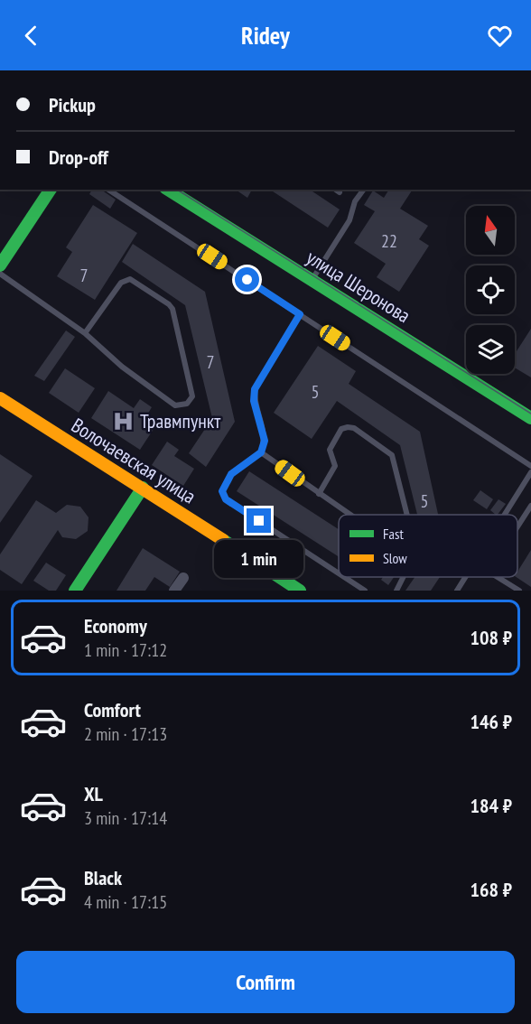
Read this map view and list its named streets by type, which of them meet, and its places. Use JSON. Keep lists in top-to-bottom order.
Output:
{
  "streets": {
    "main road": ["улица Шеронова", "Волочаевская улица"]
  },
  "places": {
    "hospital": ["Травмпункт"]
  },
  "house_numbers": [
    "22",
    "7",
    "7",
    "5",
    "5"
  ],
  "legend": ["Fast", "Slow"],
  "north": "top",
  "page": {
    "header": "Ridey",
    "banner": ["Pickup", "Drop-off"],
    "bubble": "1 min",
    "list": [
      {
        "name": "Economy",
        "note": "1 min · 17:12",
        "value": "108 ₽"
      },
      {
        "name": "Comfort",
        "note": "2 min · 17:13",
        "value": "146 ₽"
      },
      {
        "name": "XL",
        "note": "3 min · 17:14",
        "value": "184 ₽"
      },
      {
        "name": "Black",
        "note": "4 min · 17:15",
        "value": "168 ₽"
      }
    ],
    "buttons": "Confirm"
  }
}
